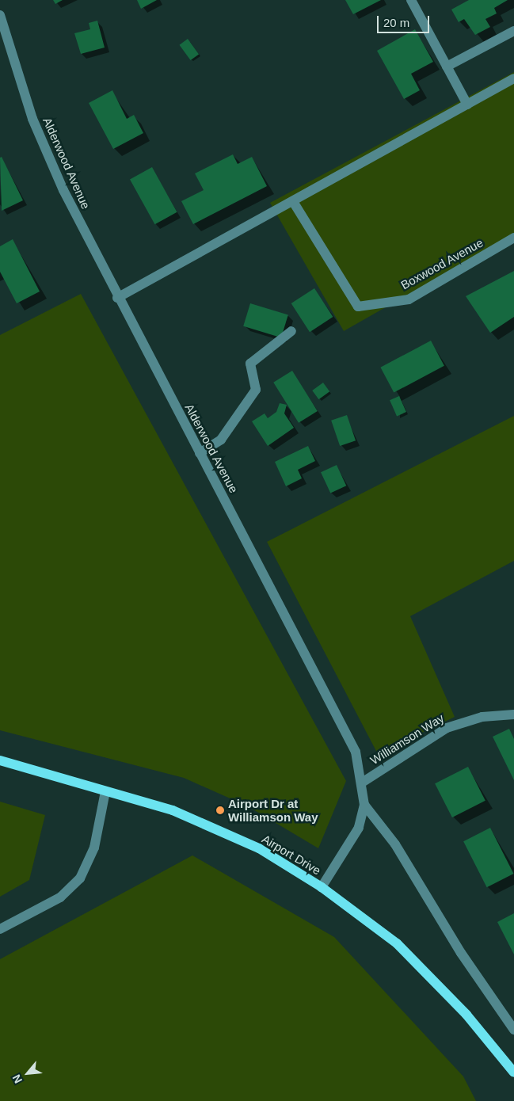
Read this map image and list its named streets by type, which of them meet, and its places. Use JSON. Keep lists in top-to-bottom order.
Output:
{
  "streets": {
    "main road": ["Airport Drive"],
    "street": ["Alderwood Avenue", "Boxwood Avenue", "Williamson Way"]
  },
  "crossings": [
    ["Alderwood Avenue", "Williamson Way"],
    ["Alderwood Avenue", "Airport Drive"]
  ],
  "places": ["Airport Dr at Williamson Way"],
  "scale_bar": "20 m",
  "north": "bottom left"
}
